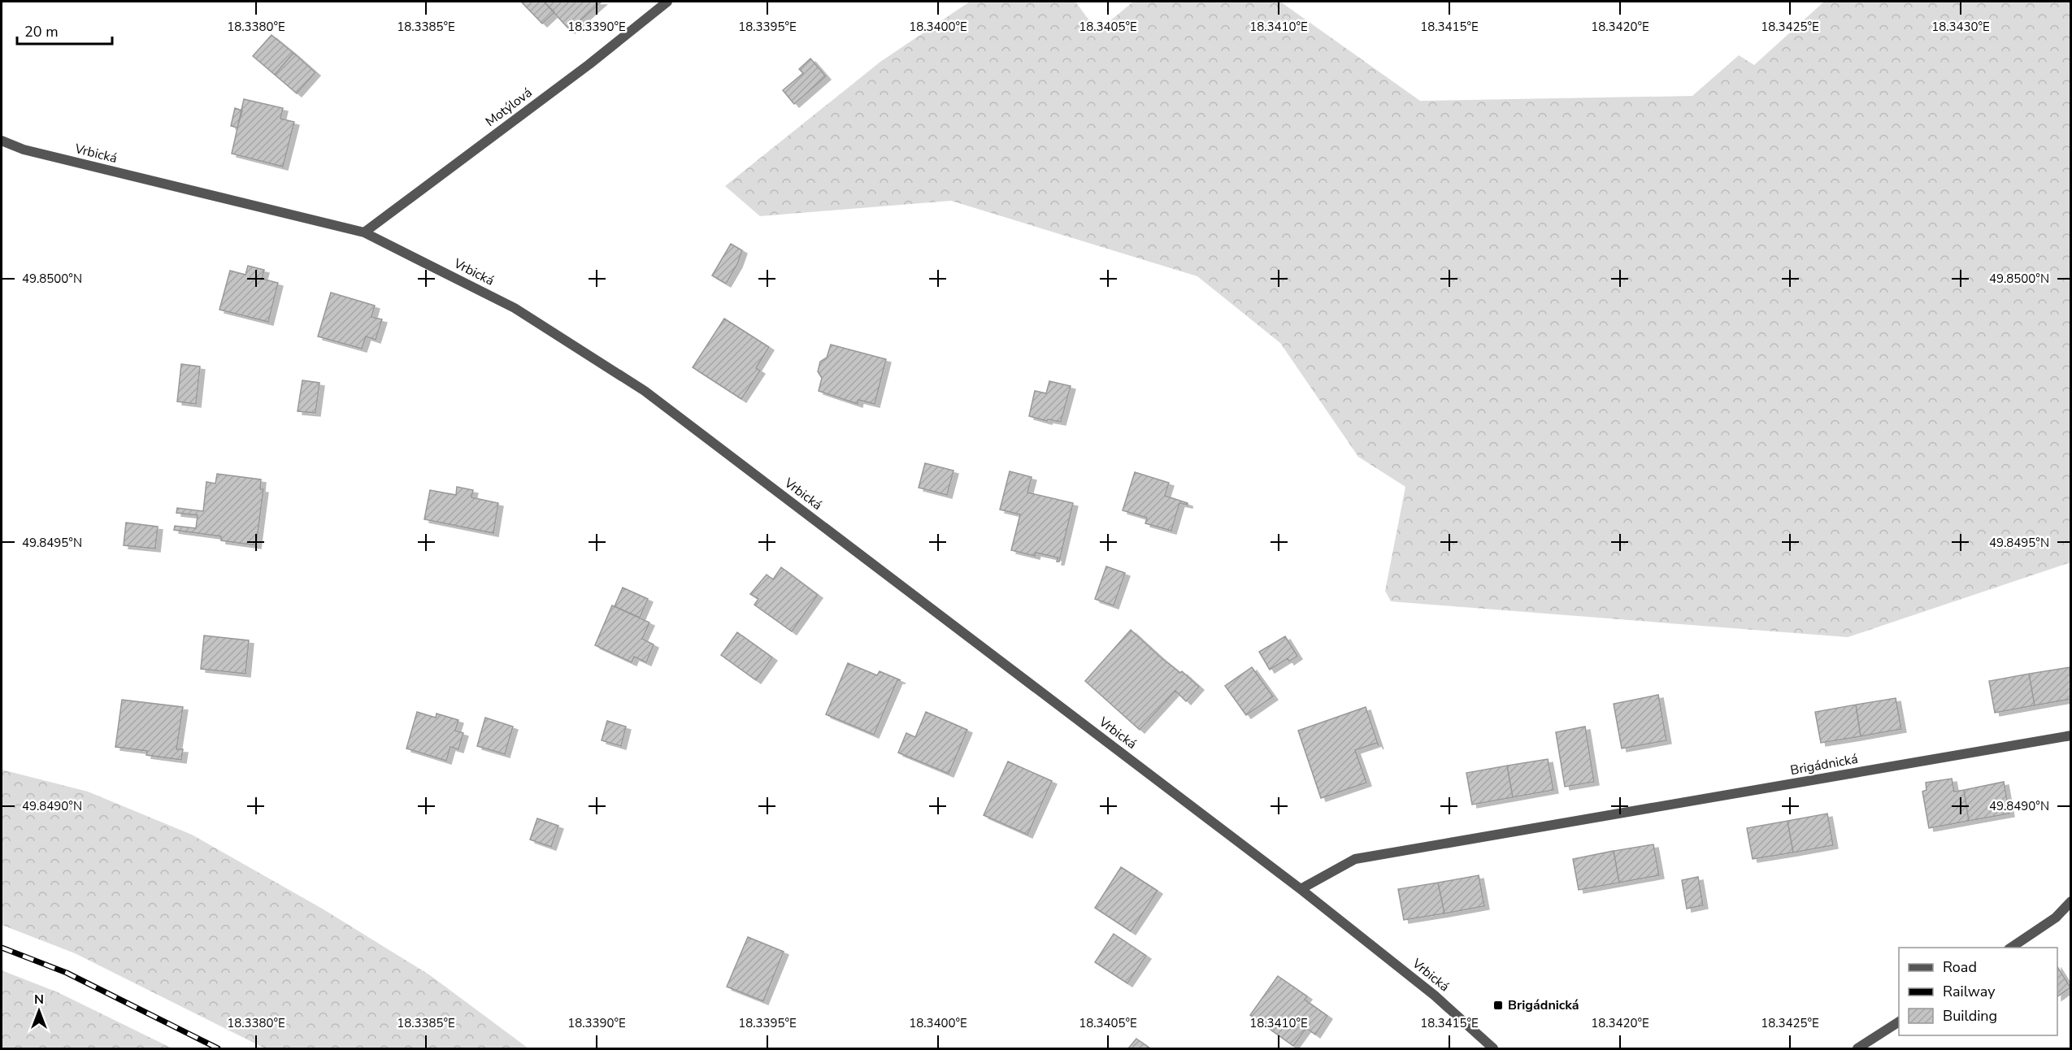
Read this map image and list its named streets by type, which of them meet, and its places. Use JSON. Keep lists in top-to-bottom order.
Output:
{
  "streets": {
    "street": ["Motýlová", "Vrbická", "Brigádnická"]
  },
  "crossings": [
    ["Motýlová", "Vrbická"],
    ["Vrbická", "Brigádnická"]
  ],
  "places": {
    "transit": ["Brigádnická"]
  },
  "legend": ["Road", "Railway", "Building"],
  "scale_bar": "20 m",
  "north": "top",
  "coordinates": [
    "18.3380°E",
    "18.3385°E",
    "18.3390°E",
    "18.3395°E",
    "18.3400°E",
    "18.3405°E",
    "18.3410°E",
    "18.3415°E",
    "18.3420°E",
    "18.3425°E",
    "18.3430°E",
    "49.8500°N",
    "49.8495°N",
    "49.8490°N"
  ]
}
